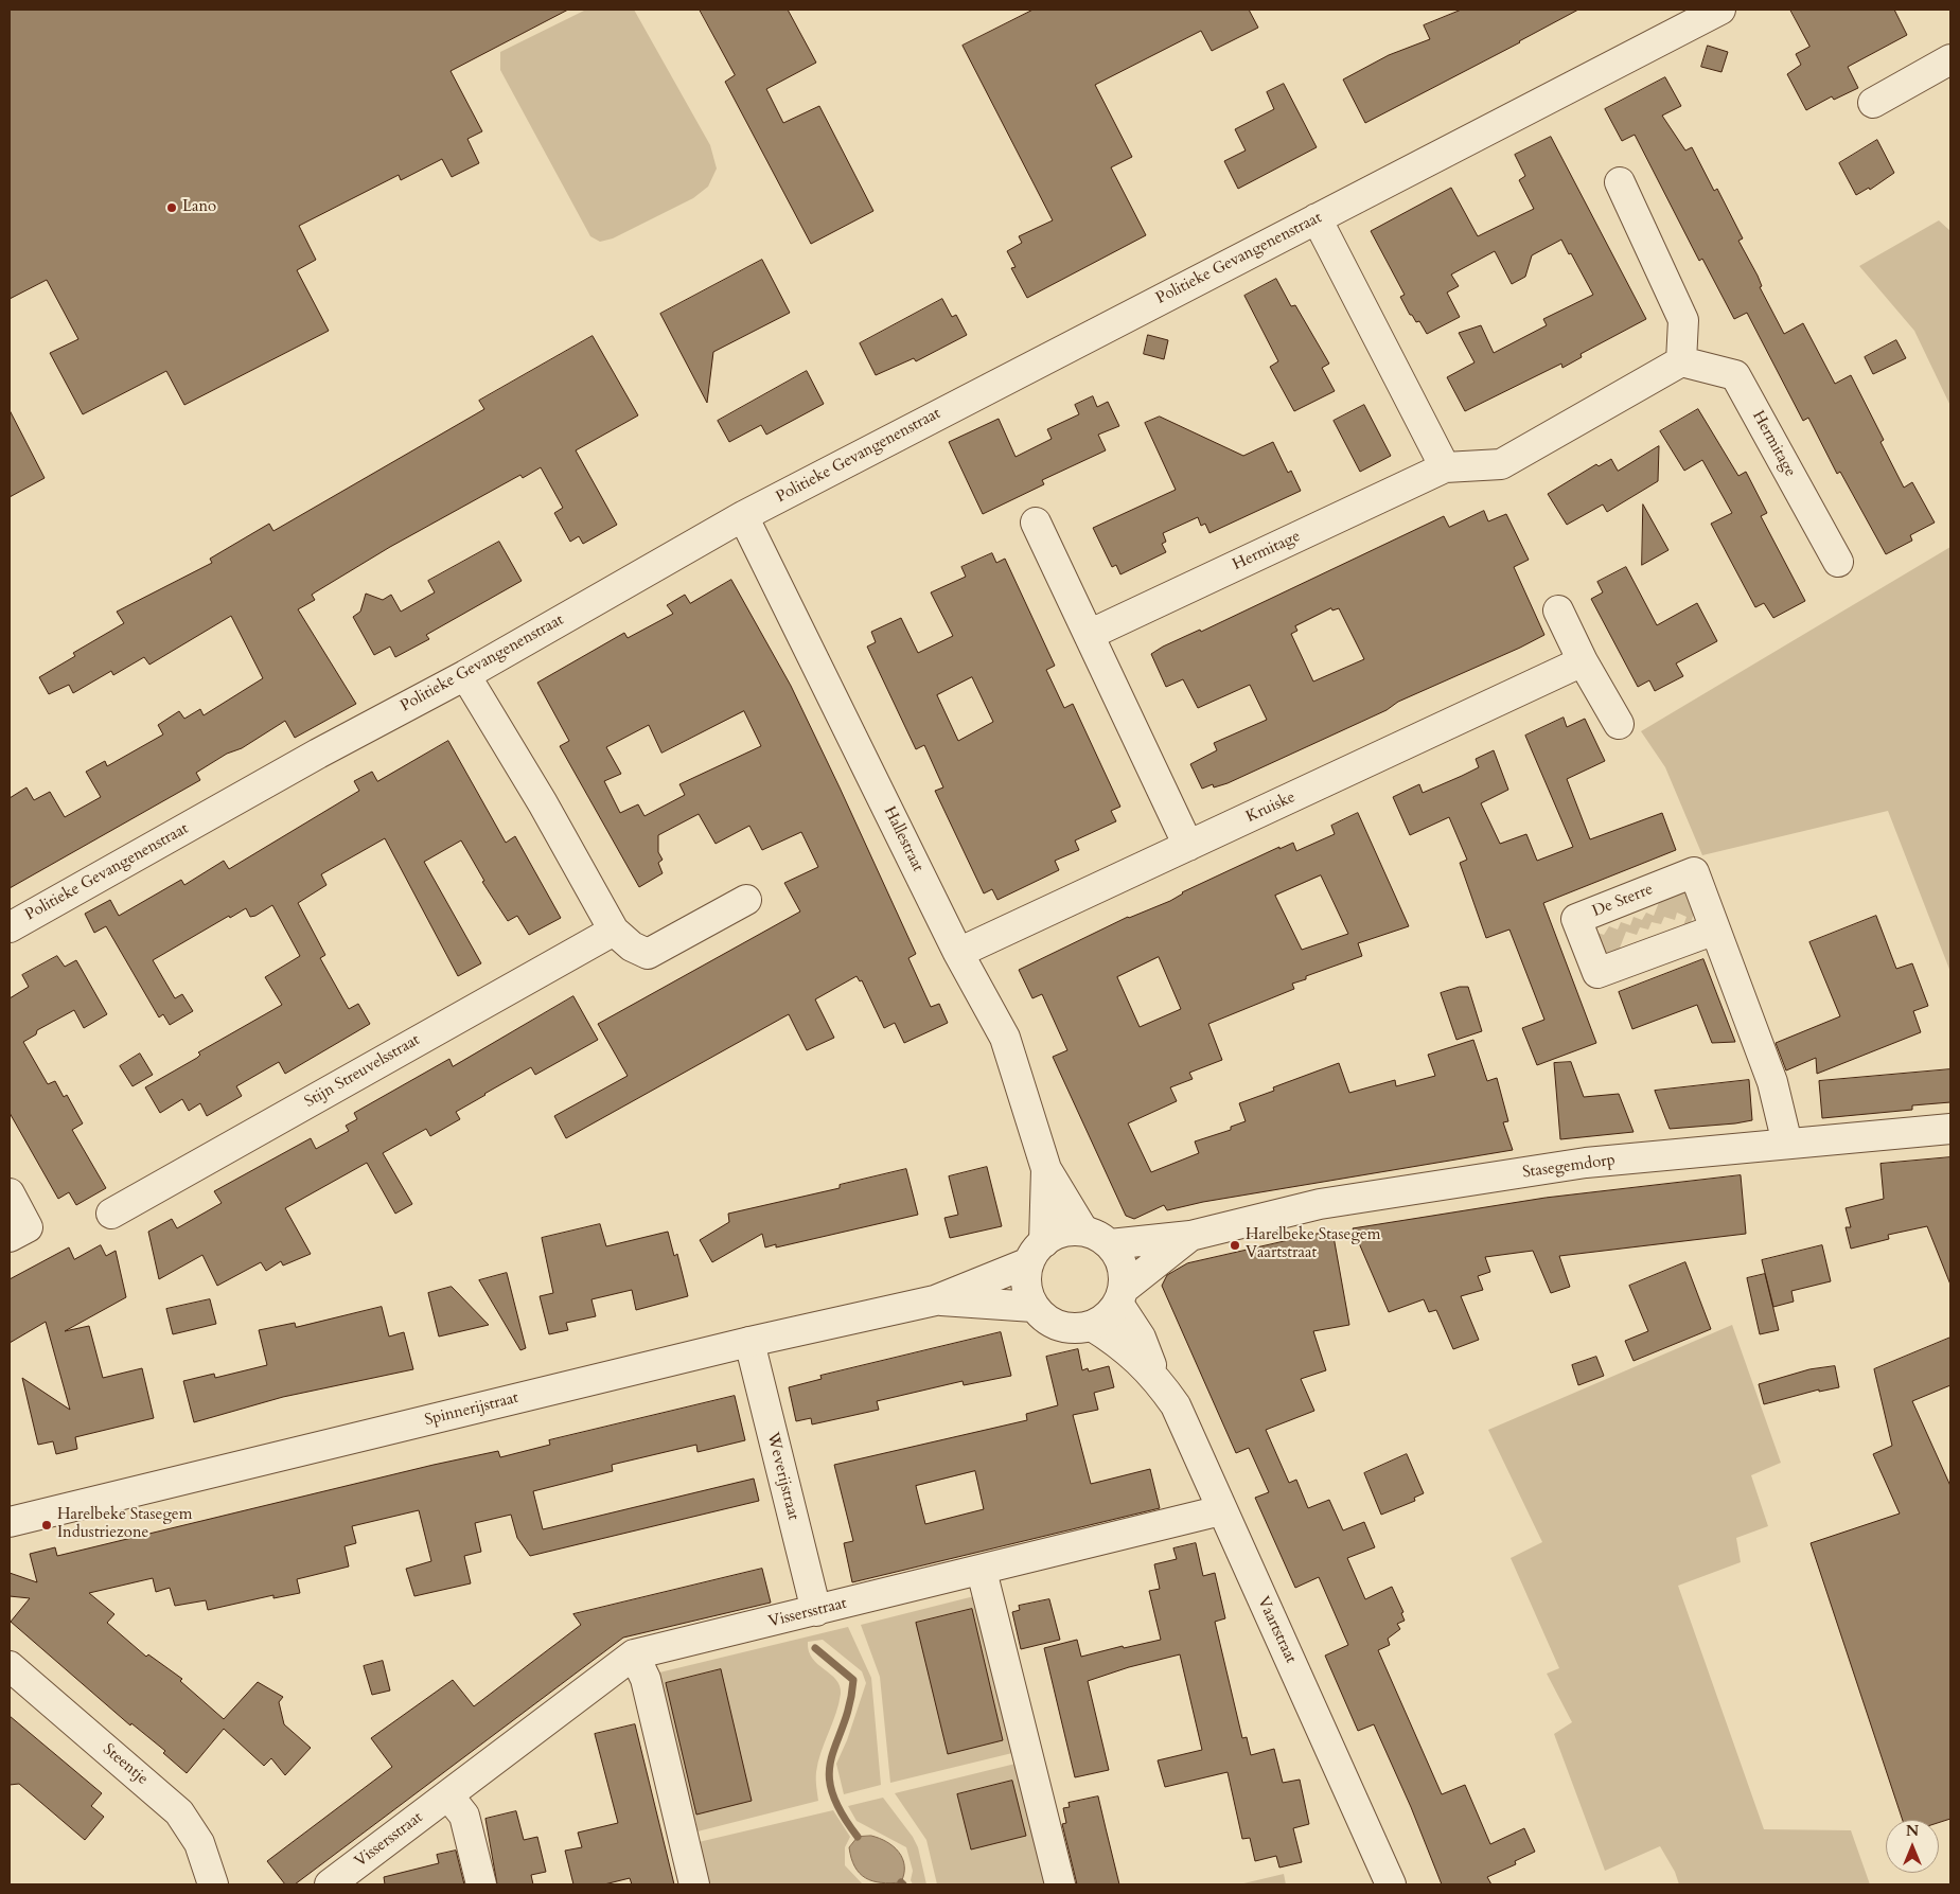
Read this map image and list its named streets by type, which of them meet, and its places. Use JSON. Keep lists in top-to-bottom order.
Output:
{
  "streets": {
    "street": [
      "Politieke Gevangenenstraat",
      "Hermitage",
      "Kruiske",
      "Hallestraat",
      "De Sterre",
      "Stijn Streuvelsstraat",
      "Stasegemdorp",
      "Spinnerijstraat",
      "Weverijstraat",
      "Vissersstraat",
      "Vaartstraat",
      "Steentje"
    ]
  },
  "crossings": [
    ["Politieke Gevangenenstraat", "Hallestraat"],
    ["Kruiske", "Hallestraat"],
    ["Hallestraat", "Stasegemdorp"],
    ["Hallestraat", "Spinnerijstraat"],
    ["Hallestraat", "Vaartstraat"],
    ["De Sterre", "Stasegemdorp"],
    ["Stasegemdorp", "Spinnerijstraat"],
    ["Stasegemdorp", "Vaartstraat"],
    ["Spinnerijstraat", "Weverijstraat"],
    ["Spinnerijstraat", "Vaartstraat"],
    ["Weverijstraat", "Vissersstraat"],
    ["Vissersstraat", "Vaartstraat"]
  ],
  "places": ["Lano", "Harelbeke Stasegem Vaartstraat", "Harelbeke Stasegem Industriezone"],
  "north": "top"
}
